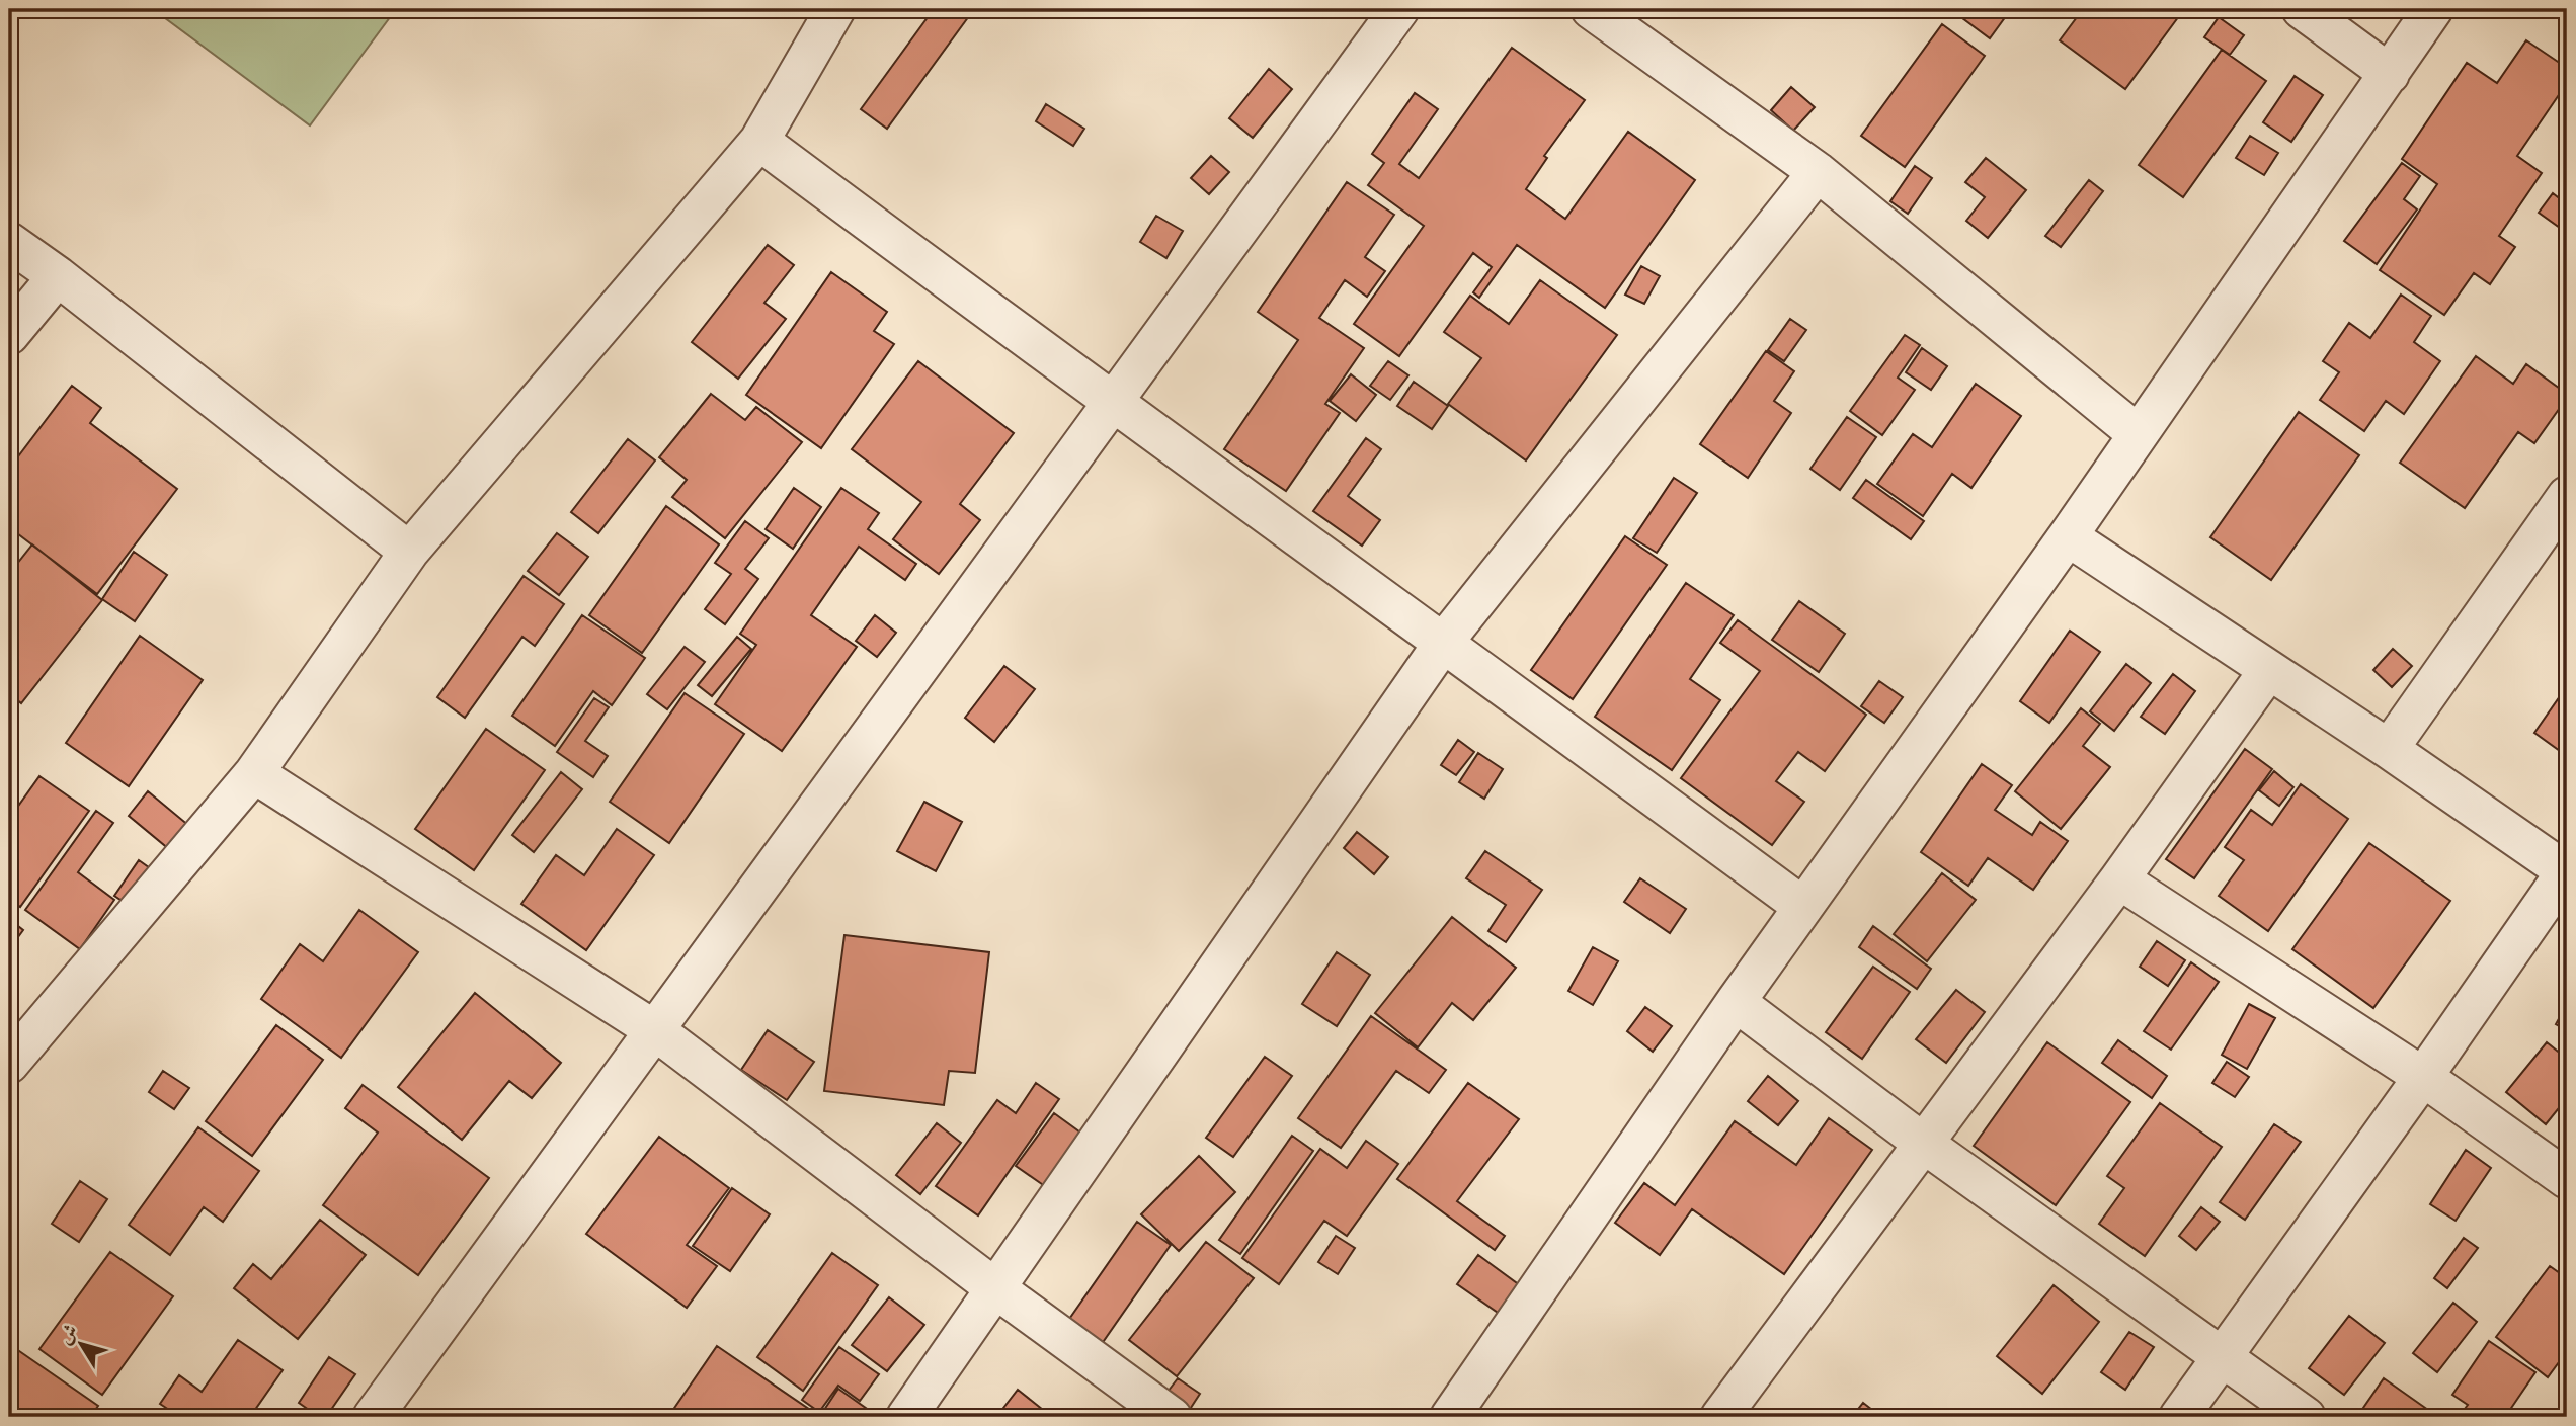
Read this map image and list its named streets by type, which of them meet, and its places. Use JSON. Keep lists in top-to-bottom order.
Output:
{
  "north": "top left"
}
